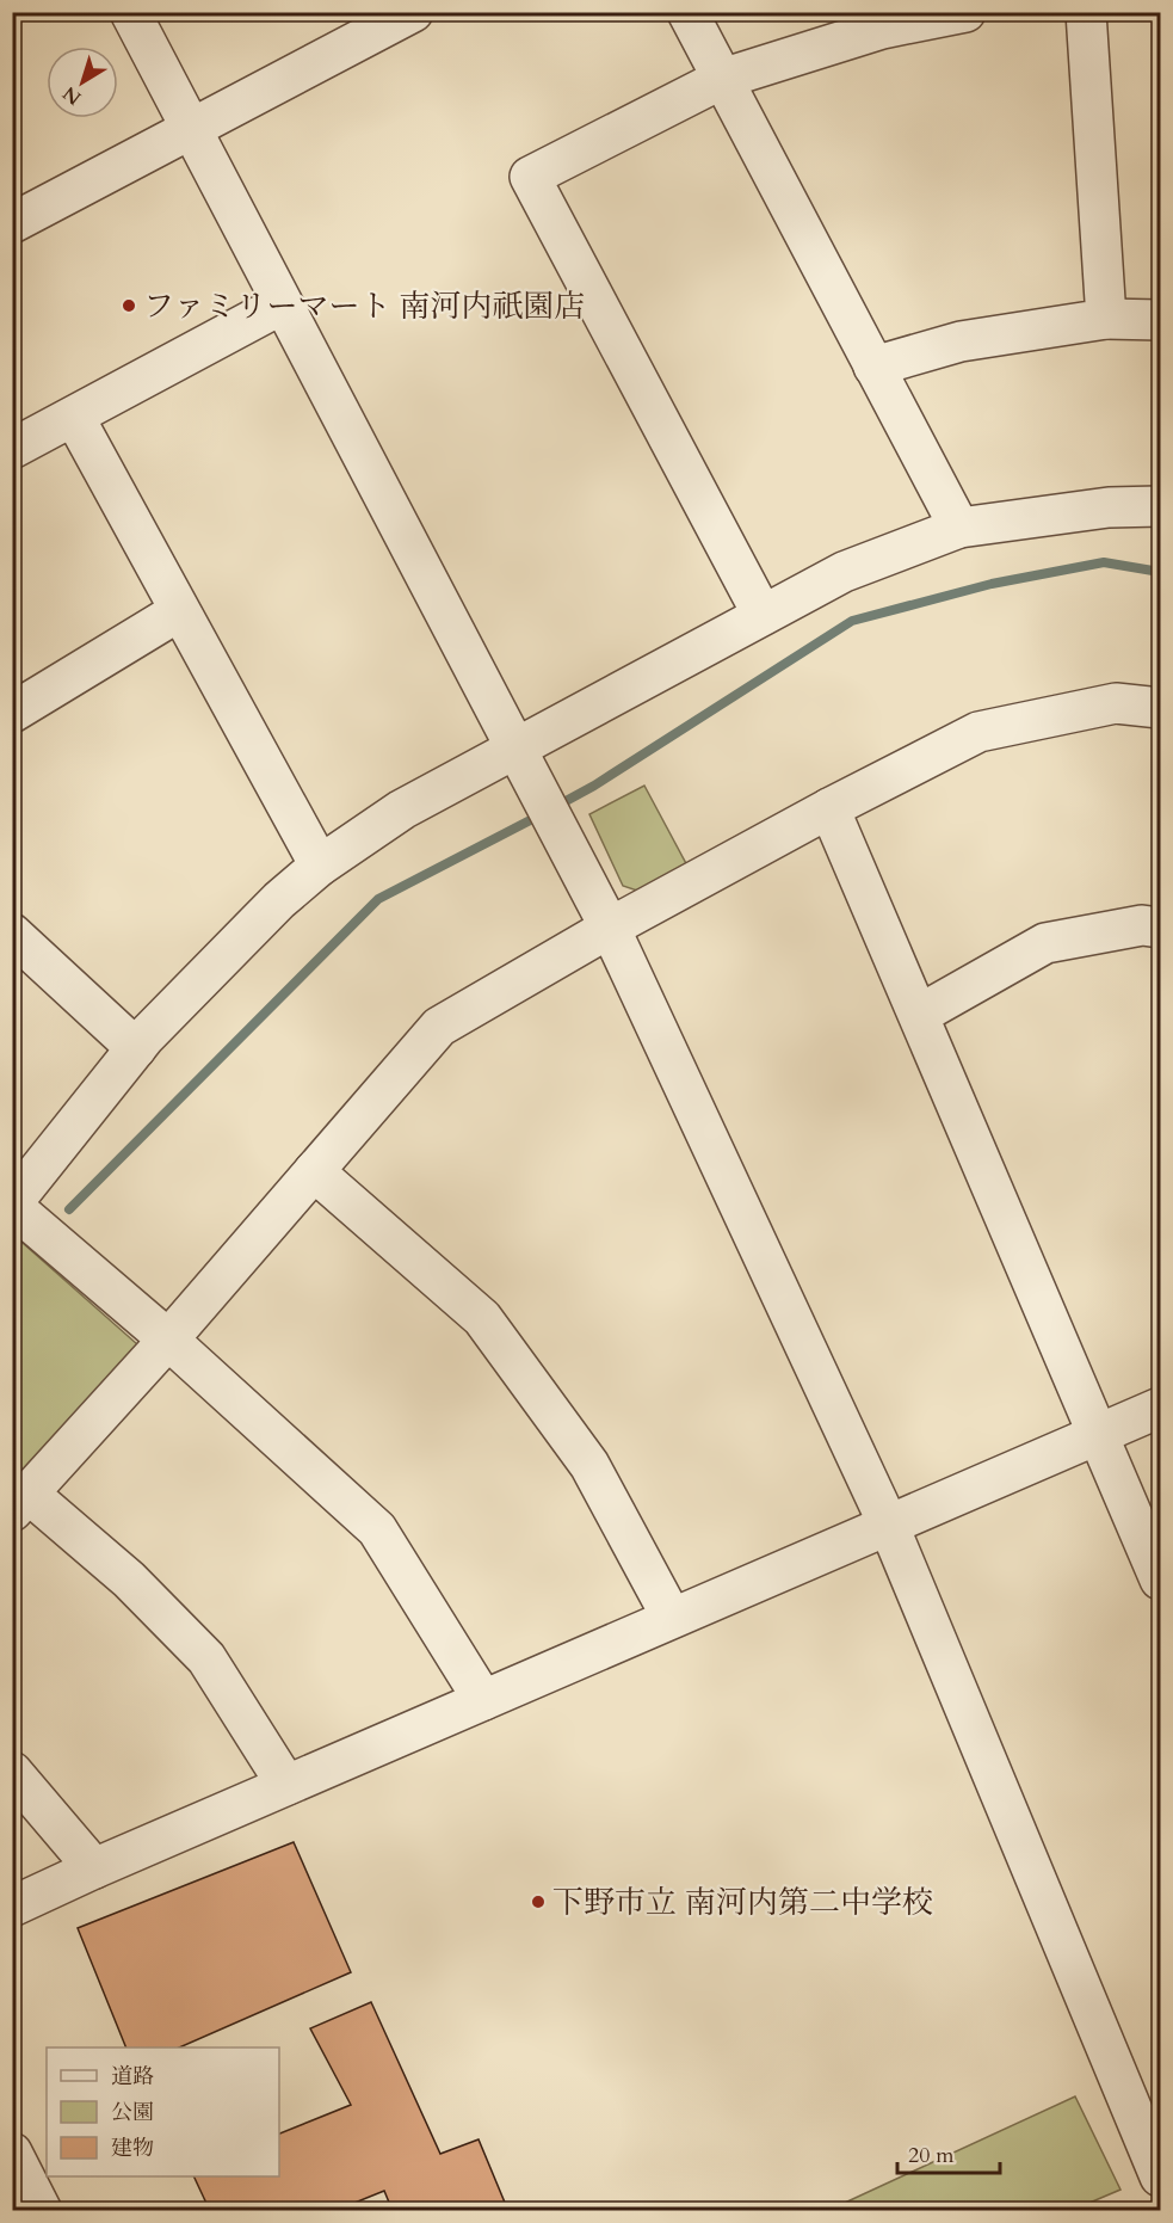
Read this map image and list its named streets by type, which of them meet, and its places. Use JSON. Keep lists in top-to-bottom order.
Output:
{
  "places": ["ファミリーマート 南河内祇園店", "下野市立 南河内第二中学校"],
  "legend": ["道路", "公園", "建物"],
  "scale_bar": "20 m",
  "north": "bottom left"
}
